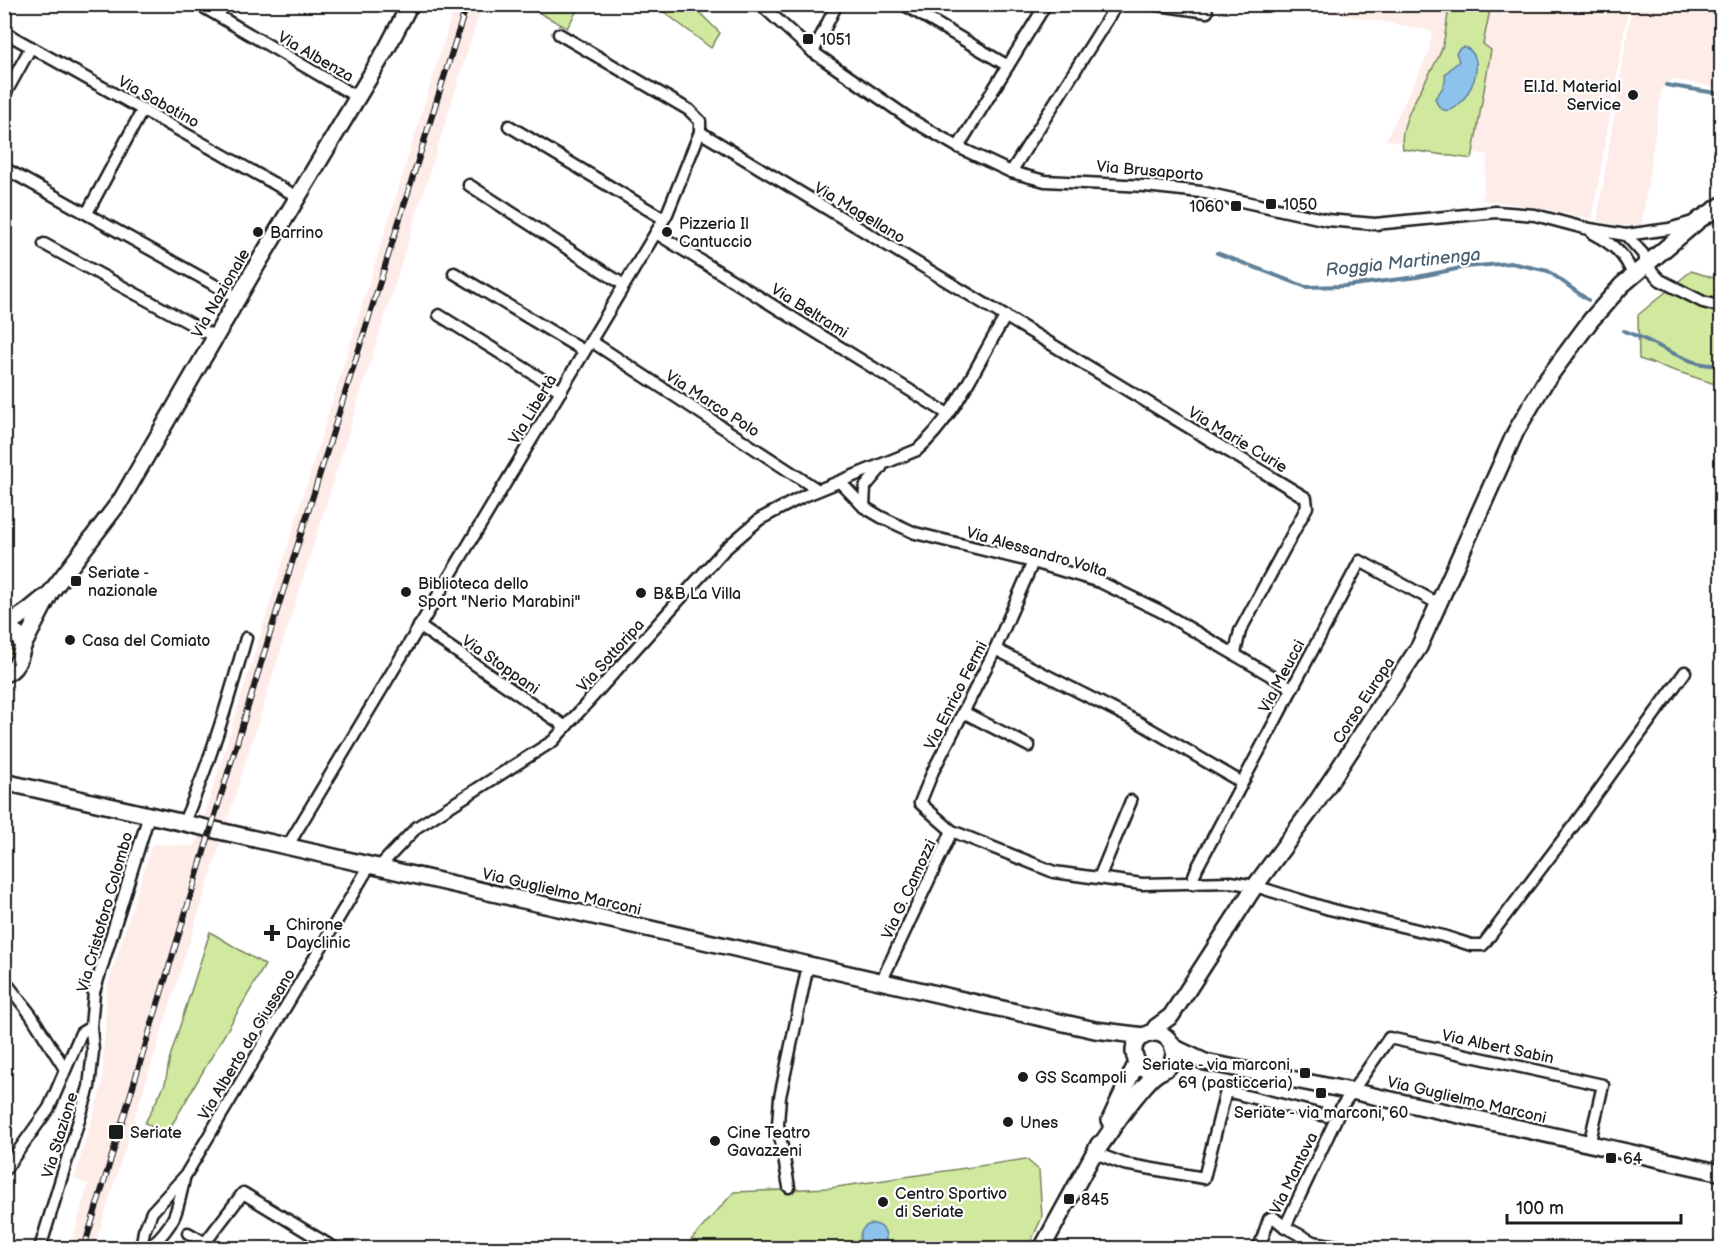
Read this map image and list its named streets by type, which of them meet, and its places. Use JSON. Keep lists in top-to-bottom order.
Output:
{
  "streets": {
    "main road": [
      "Via Brusaporto",
      "Via Nazionale",
      "Corso Europa",
      "Via Guglielmo Marconi"
    ],
    "street": [
      "Via Albenza",
      "Via Sabotino",
      "Via Magellano",
      "Via Beltrami",
      "Via Marco Polo",
      "Via Libertà",
      "Via Marie Curie",
      "Via Alessandro Volta",
      "Via Sottoripa",
      "Via Stoppani",
      "Via Meucci",
      "Via Enrico Fermi",
      "Via G. Camozzi",
      "Via Cristoforo Colombo",
      "Via Alberto da Giussano",
      "Via Albert Sabin",
      "Via Stazione",
      "Via Mantova"
    ]
  },
  "crossings": [
    ["Via Albenza", "Via Nazionale"],
    ["Via Sabotino", "Via Nazionale"],
    ["Via Brusaporto", "Corso Europa"],
    ["Via Magellano", "Via Libertà"],
    ["Via Magellano", "Via Marie Curie"],
    ["Via Magellano", "Via Sottoripa"],
    ["Via Beltrami", "Via Libertà"],
    ["Via Beltrami", "Via Sottoripa"],
    ["Via Marco Polo", "Via Libertà"],
    ["Via Marco Polo", "Via Sottoripa"],
    ["Via Libertà", "Via Stoppani"],
    ["Via Libertà", "Via Guglielmo Marconi"],
    ["Via Marie Curie", "Via Alessandro Volta"],
    ["Via Marie Curie", "Via Sottoripa"],
    ["Via Alessandro Volta", "Via Sottoripa"],
    ["Via Alessandro Volta", "Via Meucci"],
    ["Via Alessandro Volta", "Via Enrico Fermi"],
    ["Via Sottoripa", "Via Stoppani"],
    ["Via Sottoripa", "Via Guglielmo Marconi"],
    ["Via Sottoripa", "Via Alberto da Giussano"],
    ["Via Meucci", "Corso Europa"],
    ["Via Meucci", "Via G. Camozzi"],
    ["Via Enrico Fermi", "Via G. Camozzi"],
    ["Corso Europa", "Via G. Camozzi"],
    ["Corso Europa", "Via Guglielmo Marconi"],
    ["Via G. Camozzi", "Via Guglielmo Marconi"],
    ["Via Guglielmo Marconi", "Via Cristoforo Colombo"],
    ["Via Guglielmo Marconi", "Via Alberto da Giussano"],
    ["Via Guglielmo Marconi", "Via Albert Sabin"],
    ["Via Guglielmo Marconi", "Via Mantova"],
    ["Via Cristoforo Colombo", "Via Stazione"],
    ["Via Albert Sabin", "Via Mantova"]
  ],
  "water": ["Roggia Martinenga"],
  "places": {
    "transit": [
      "1051",
      "1050",
      "1060",
      "Seriate - nazionale",
      "Seriate - via marconi, 69 (pasticceria)",
      "Seriate - via marconi, 60",
      "Seriate",
      "64",
      "845"
    ],
    "other": [
      "El.Id. Material Service",
      "Barrino",
      "Pizzeria Il Cantuccio",
      "Biblioteca dello Sport \"Nerio Marabini\"",
      "B&B La Villa",
      "Casa del Comiato",
      "GS Scampoli",
      "Unes",
      "Cine Teatro Gavazzeni",
      "Centro Sportivo di Seriate"
    ],
    "health": ["Chirone Dayclinic"]
  },
  "scale_bar": "100 m"
}
